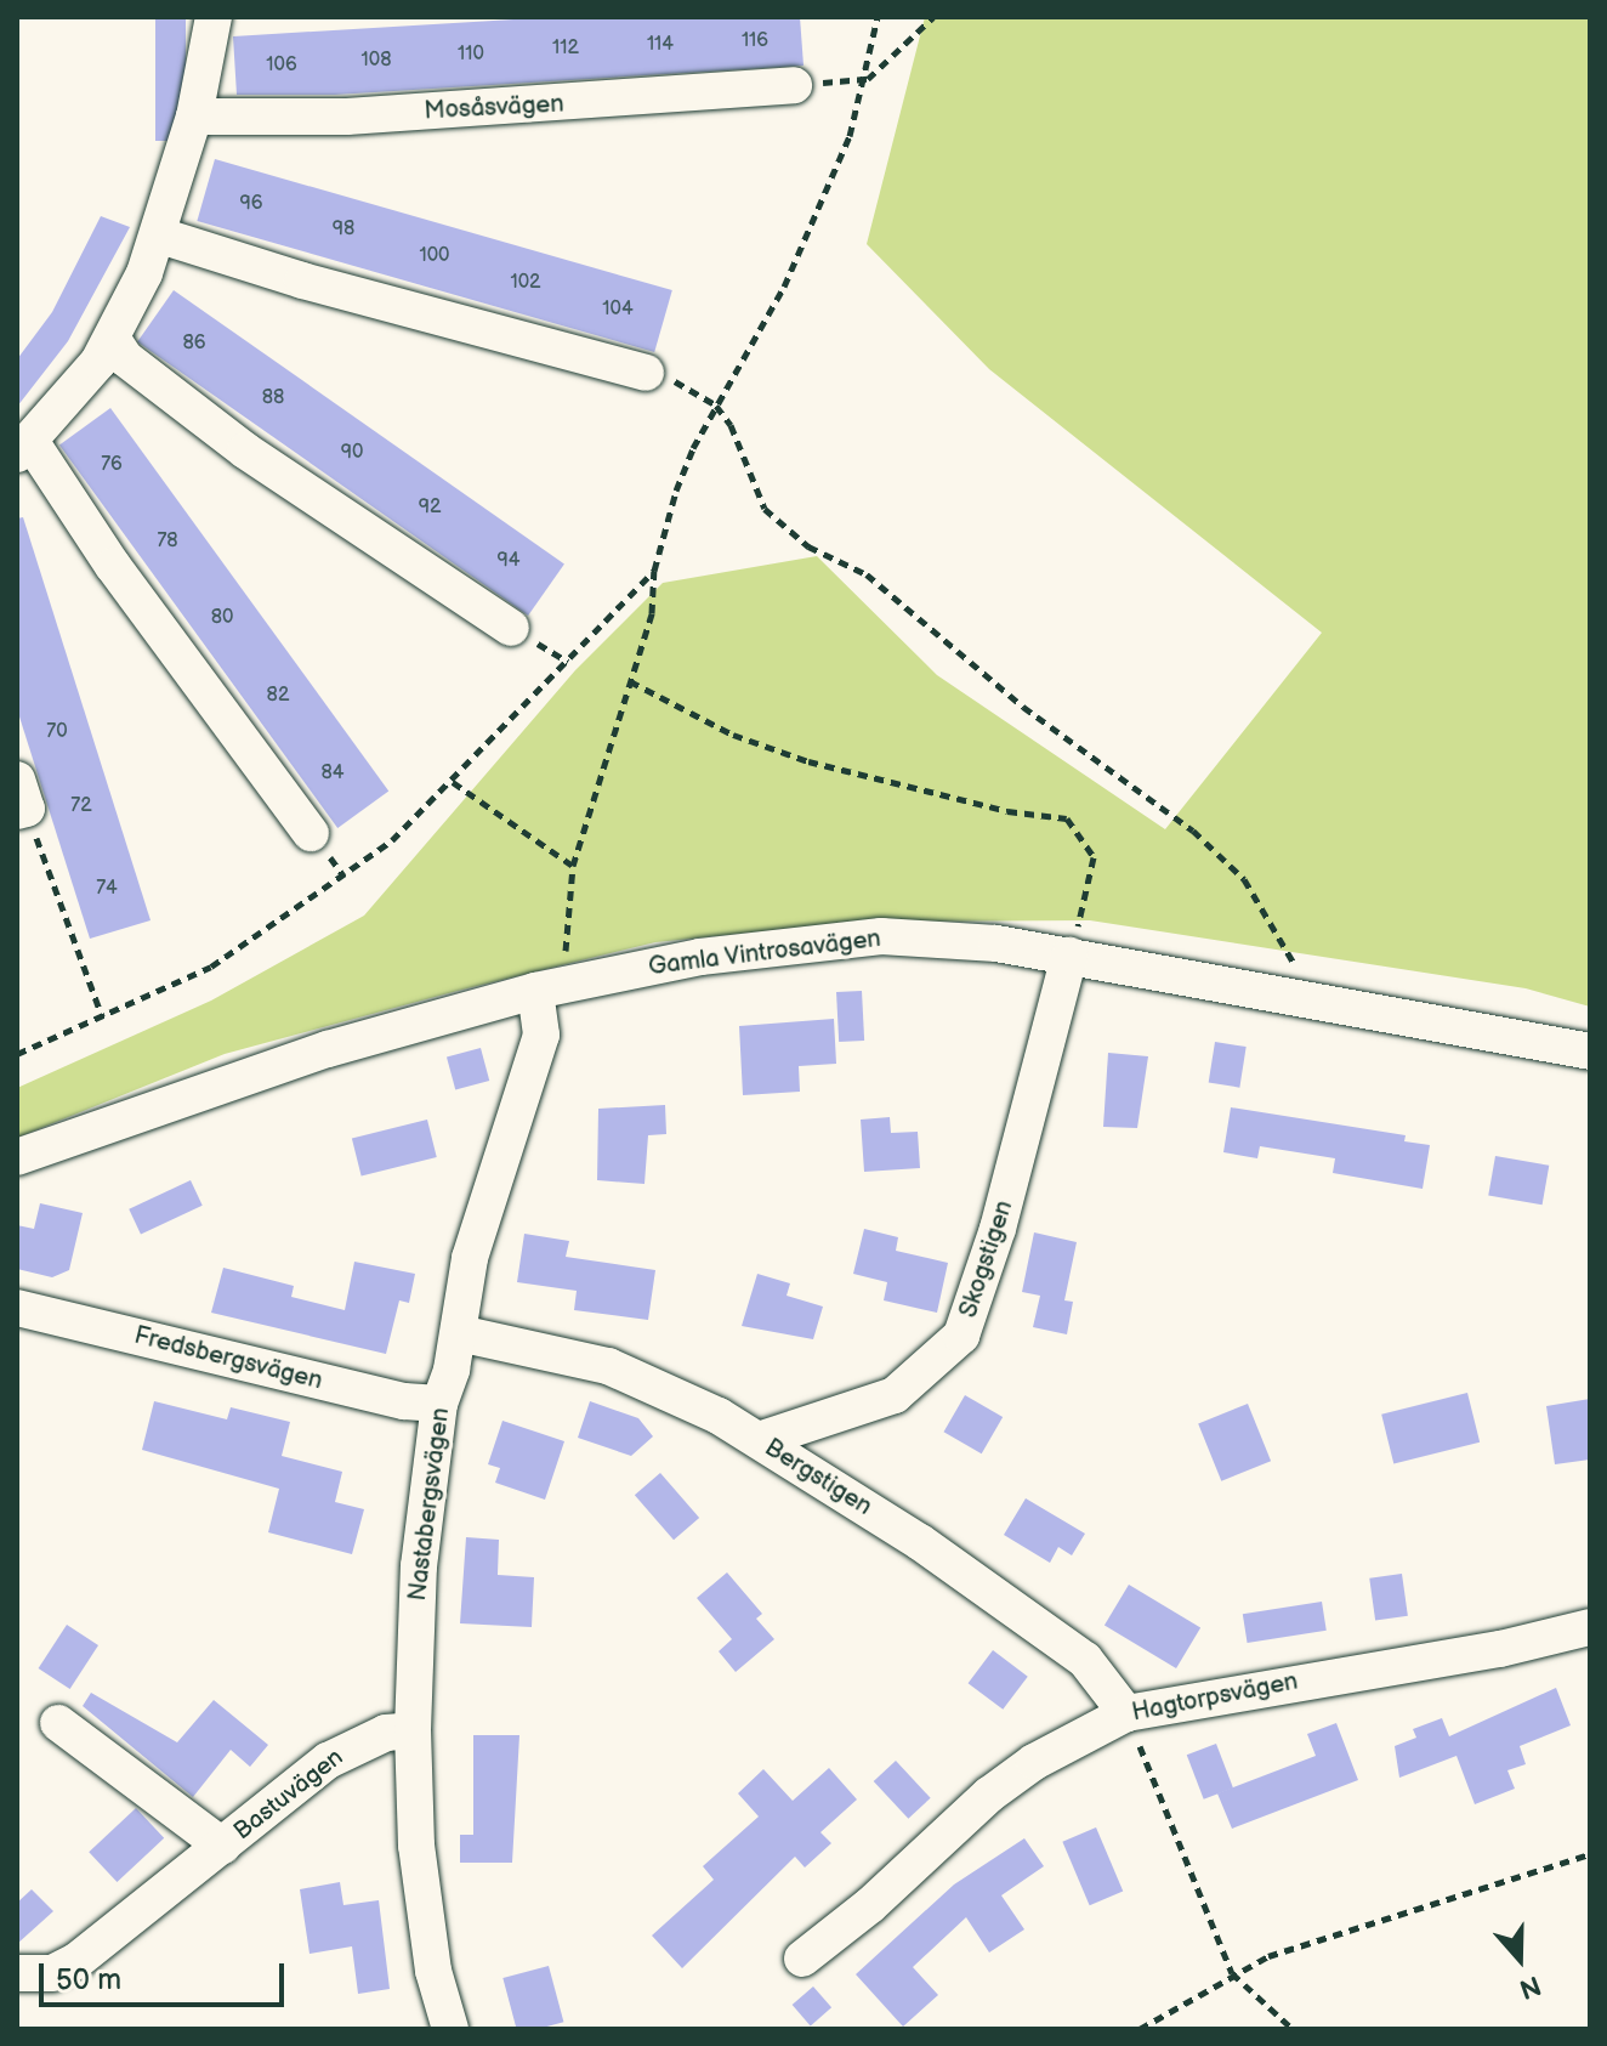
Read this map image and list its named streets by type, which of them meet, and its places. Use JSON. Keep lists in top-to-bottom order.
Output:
{
  "streets": {
    "street": [
      "Mosåsvägen",
      "Gamla Vintrosavägen",
      "Skogstigen",
      "Fredsbergsvägen",
      "Bergstigen",
      "Nastabergsvägen",
      "Hagtorpsvägen",
      "Bastuvägen"
    ]
  },
  "crossings": [
    ["Gamla Vintrosavägen", "Skogstigen"],
    ["Gamla Vintrosavägen", "Nastabergsvägen"],
    ["Skogstigen", "Bergstigen"],
    ["Fredsbergsvägen", "Nastabergsvägen"],
    ["Bergstigen", "Nastabergsvägen"],
    ["Bergstigen", "Hagtorpsvägen"],
    ["Nastabergsvägen", "Bastuvägen"]
  ],
  "house_numbers": [
    "116",
    "114",
    "112",
    "110",
    "108",
    "106",
    "96",
    "98",
    "100",
    "102",
    "104",
    "86",
    "88",
    "90",
    "76",
    "92",
    "78",
    "94",
    "80",
    "82",
    "70",
    "84",
    "72",
    "74"
  ],
  "scale_bar": "50 m",
  "north": "bottom"
}
